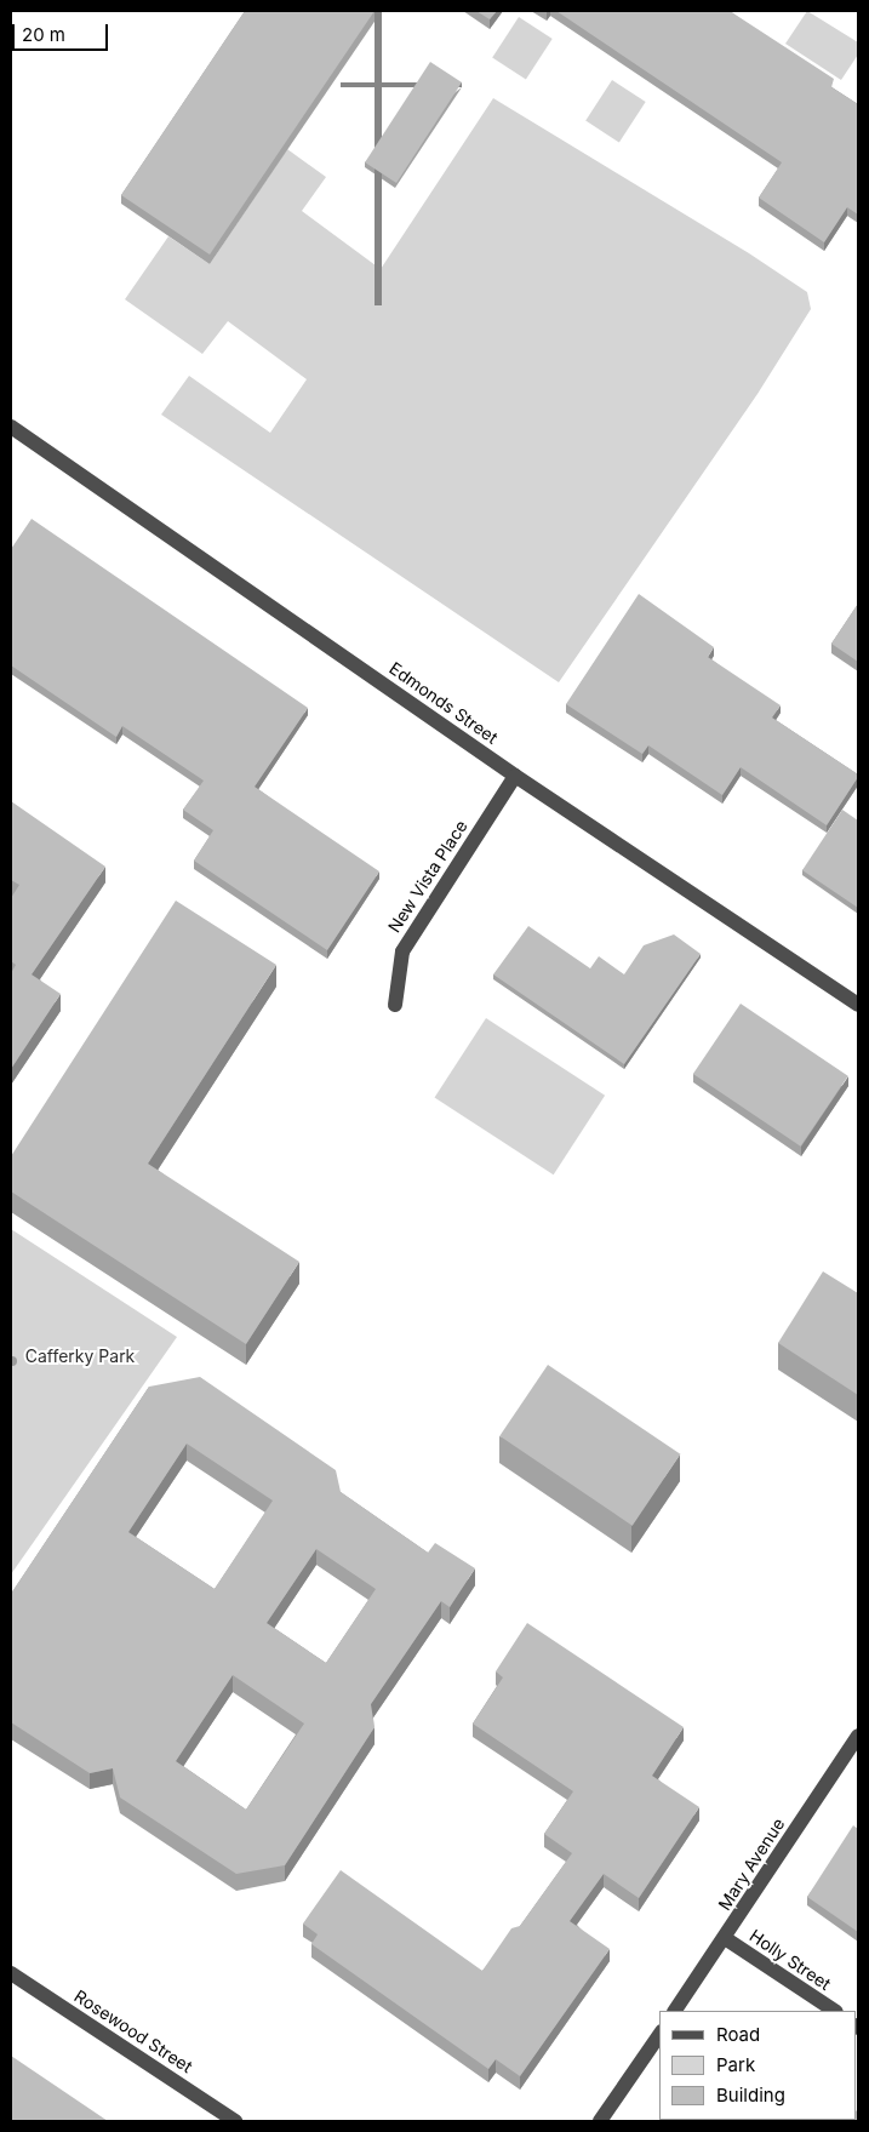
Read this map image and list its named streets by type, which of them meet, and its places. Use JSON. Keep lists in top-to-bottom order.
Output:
{
  "streets": {
    "street": [
      "Edmonds Street",
      "New Vista Place",
      "Mary Avenue",
      "Holly Street",
      "Rosewood Street"
    ]
  },
  "crossings": [
    ["Edmonds Street", "New Vista Place"],
    ["Mary Avenue", "Holly Street"]
  ],
  "parks": ["Cafferky Park"],
  "legend": ["Road", "Park", "Building"],
  "scale_bar": "20 m"
}
